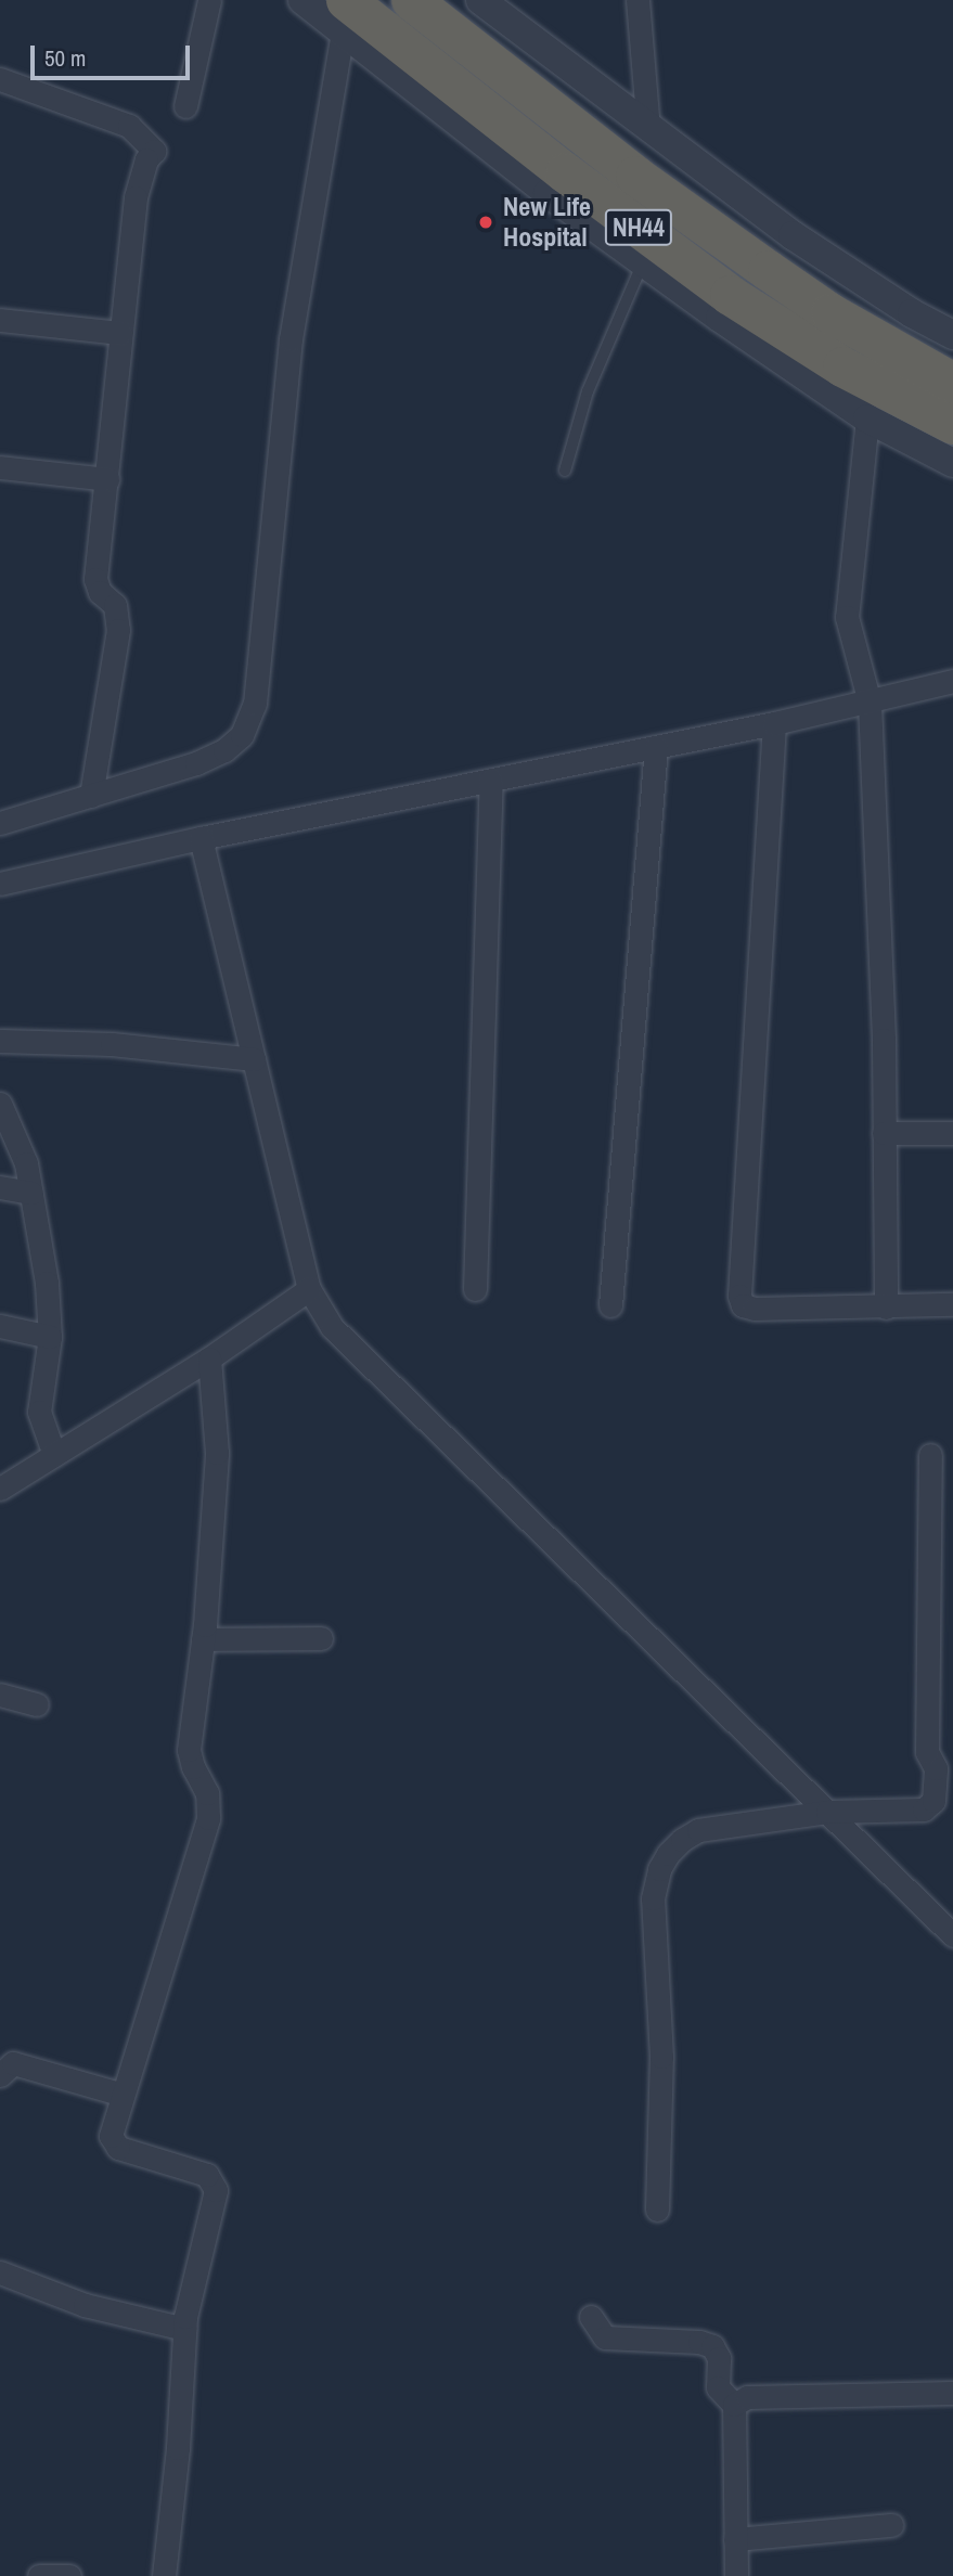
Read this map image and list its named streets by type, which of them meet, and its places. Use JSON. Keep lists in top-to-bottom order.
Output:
{
  "streets": {
    "highway": ["NH44"]
  },
  "places": ["New Life Hospital"],
  "scale_bar": "50 m"
}
